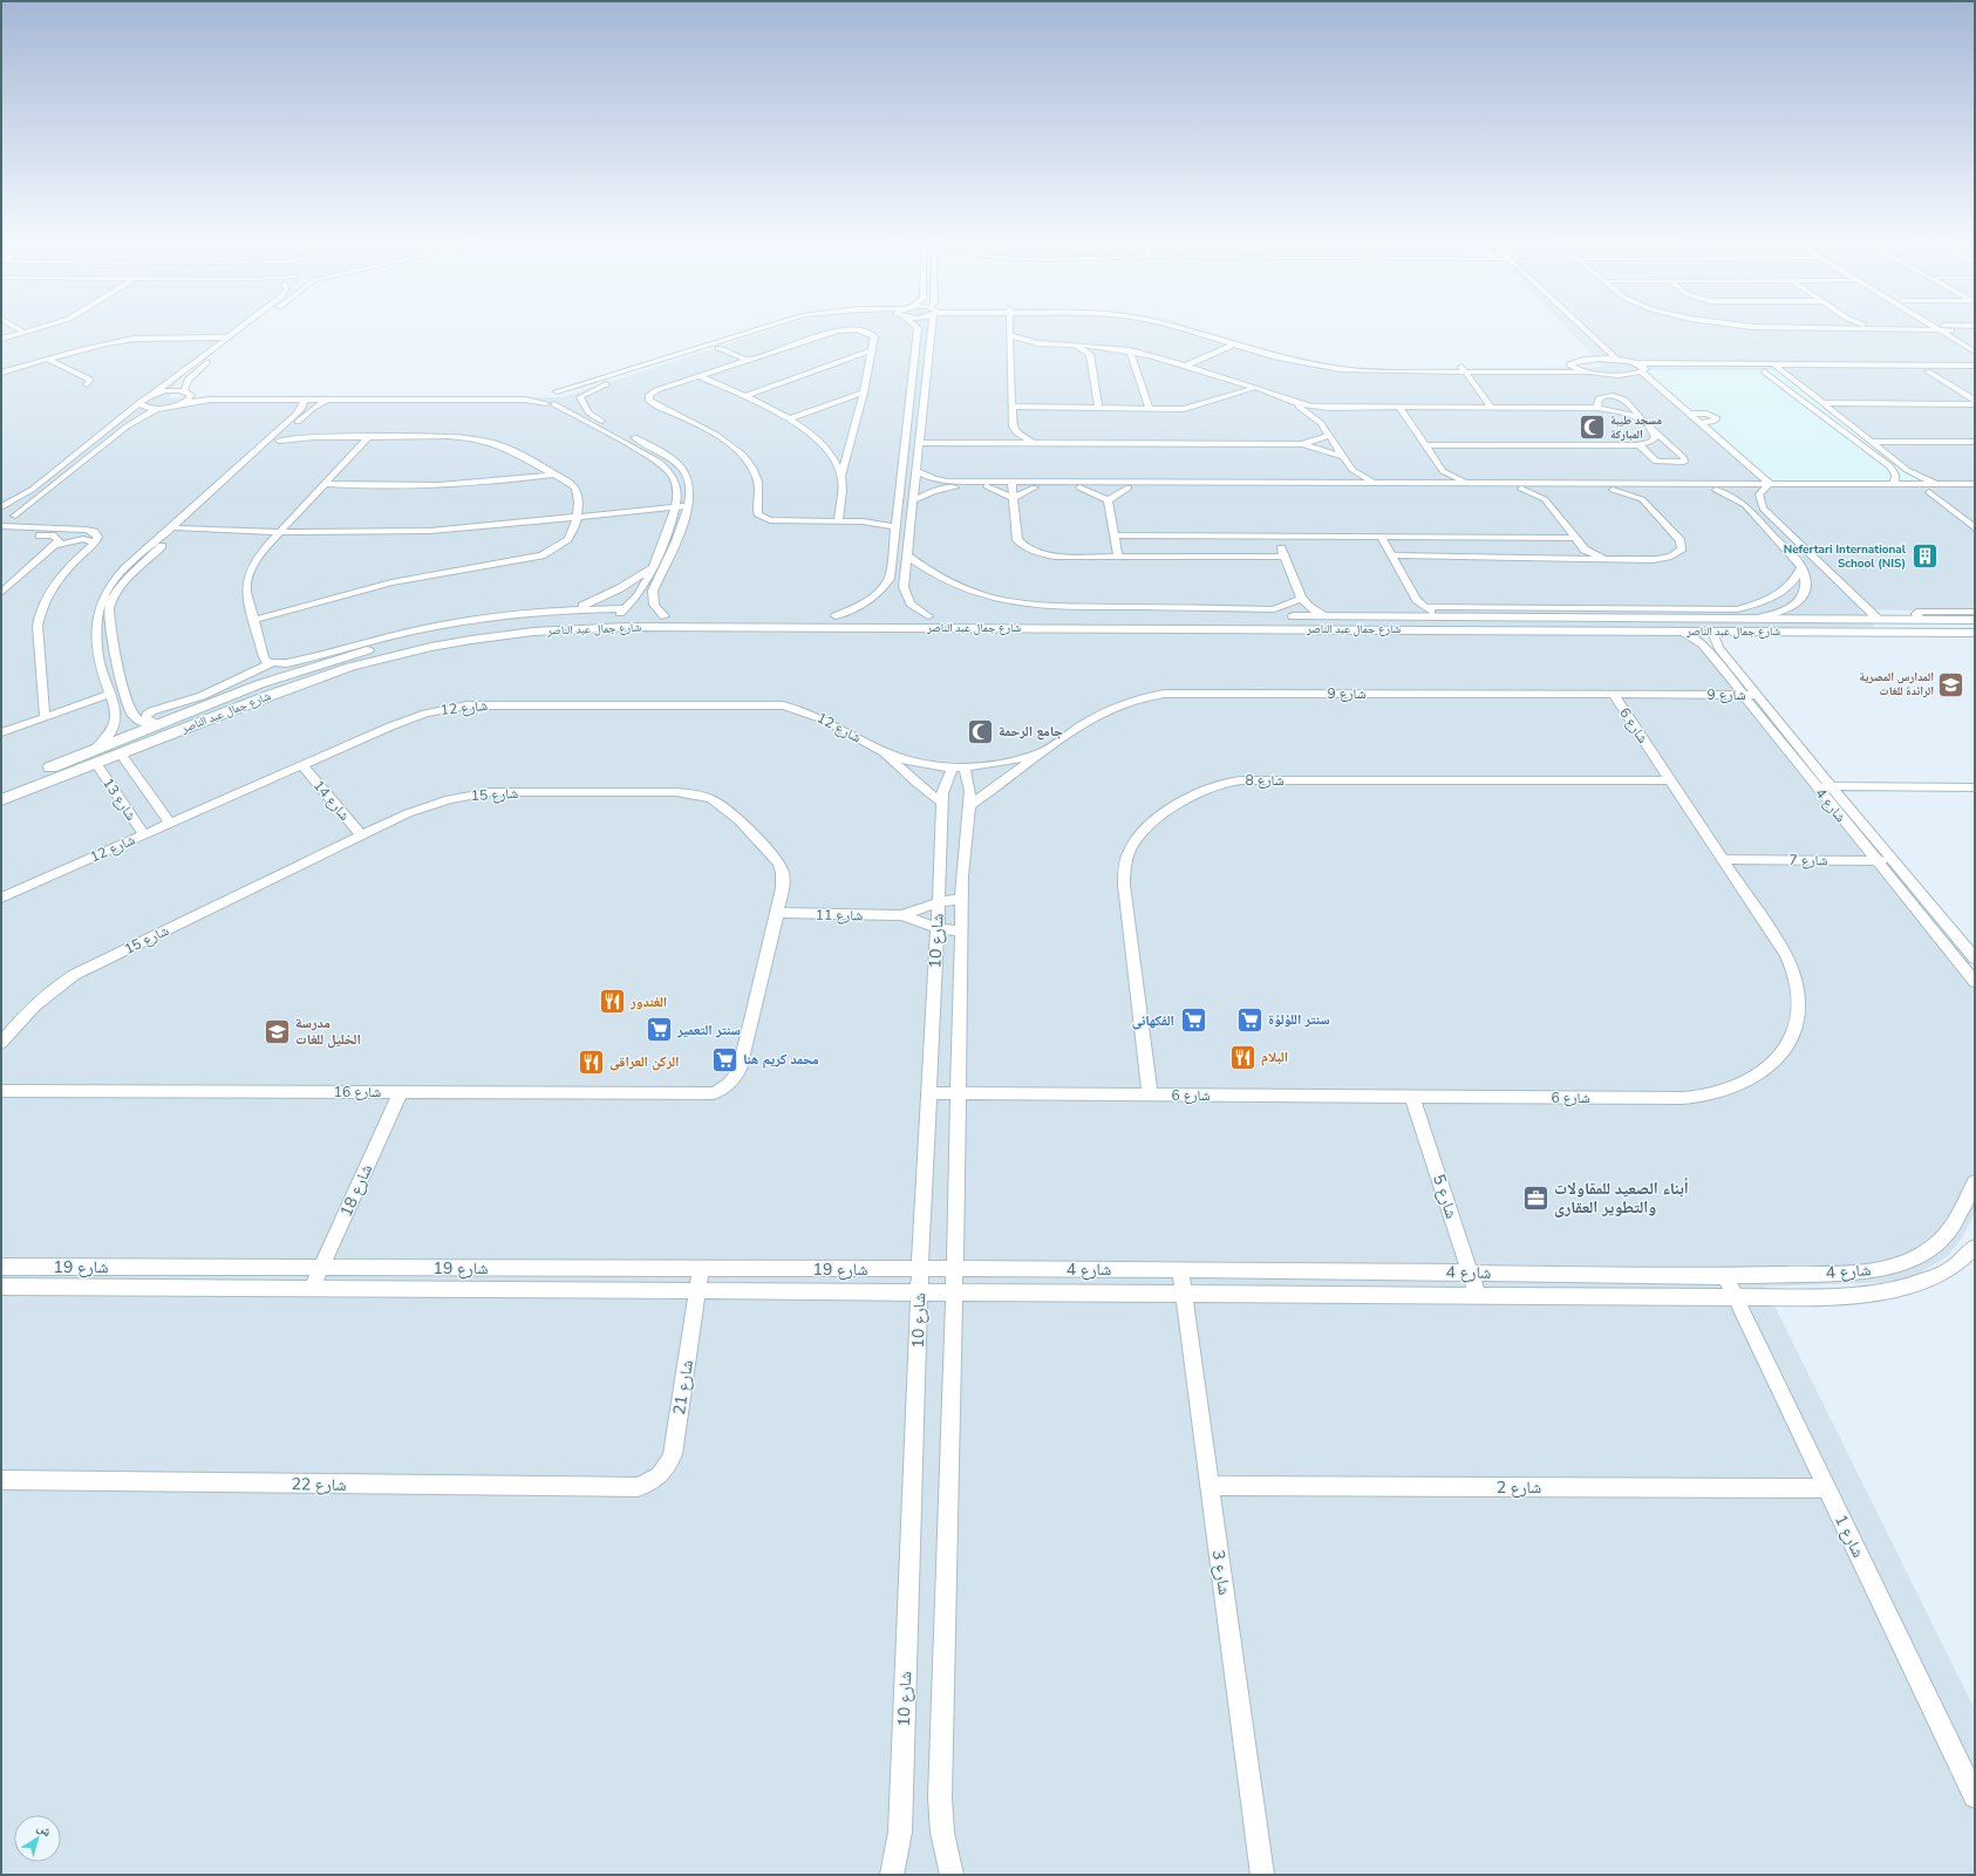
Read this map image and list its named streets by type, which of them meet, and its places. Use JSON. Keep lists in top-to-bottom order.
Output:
{
  "streets": {
    "main road": ["شارع جمال عبد الناصر"],
    "street": [
      "شارع 9",
      "شارع 12",
      "شارع 6",
      "شارع 8",
      "شارع 15",
      "شارع 13",
      "شارع 14",
      "شارع 4",
      "شارع 7",
      "شارع 11",
      "شارع 10",
      "شارع 16",
      "شارع 18",
      "شارع 5",
      "شارع 19",
      "شارع 21",
      "شارع 22",
      "شارع 2",
      "شارع 1",
      "شارع 3"
    ]
  },
  "crossings": [
    ["شارع جمال عبد الناصر", "شارع 13"],
    ["شارع جمال عبد الناصر", "شارع 4"],
    ["شارع 9", "شارع 12"],
    ["شارع 9", "شارع 6"],
    ["شارع 9", "شارع 4"],
    ["شارع 9", "شارع 10"],
    ["شارع 12", "شارع 13"],
    ["شارع 12", "شارع 14"],
    ["شارع 12", "شارع 10"],
    ["شارع 6", "شارع 8"],
    ["شارع 6", "شارع 7"],
    ["شارع 6", "شارع 10"],
    ["شارع 6", "شارع 5"],
    ["شارع 15", "شارع 14"],
    ["شارع 15", "شارع 11"],
    ["شارع 15", "شارع 16"],
    ["شارع 4", "شارع 7"],
    ["شارع 4", "شارع 10"],
    ["شارع 4", "شارع 5"],
    ["شارع 4", "شارع 19"],
    ["شارع 4", "شارع 1"],
    ["شارع 4", "شارع 3"],
    ["شارع 11", "شارع 10"],
    ["شارع 10", "شارع 19"],
    ["شارع 16", "شارع 18"],
    ["شارع 18", "شارع 19"],
    ["شارع 19", "شارع 21"],
    ["شارع 21", "شارع 22"],
    ["شارع 2", "شارع 1"],
    ["شارع 2", "شارع 3"]
  ],
  "places": {
    "mosque": ["مسجد طيبة المباركة", "جامع الرحمة"],
    "building": ["Nefertari International School (NIS)"],
    "school or university": ["المدارس المصرية الرائدة للغات", "مدرسة الخليل للغات"],
    "restaurant": ["الغندور", "البلام", "الركن العراقى"],
    "supermarket": [
      "سنتر اللؤلؤة",
      "الفكهانى",
      "سنتر التعمير",
      "محمد كريم هنا"
    ],
    "office": ["أبناء الصعيد للمقاولات والتطوير العقارى"]
  },
  "north": "top right"
}
